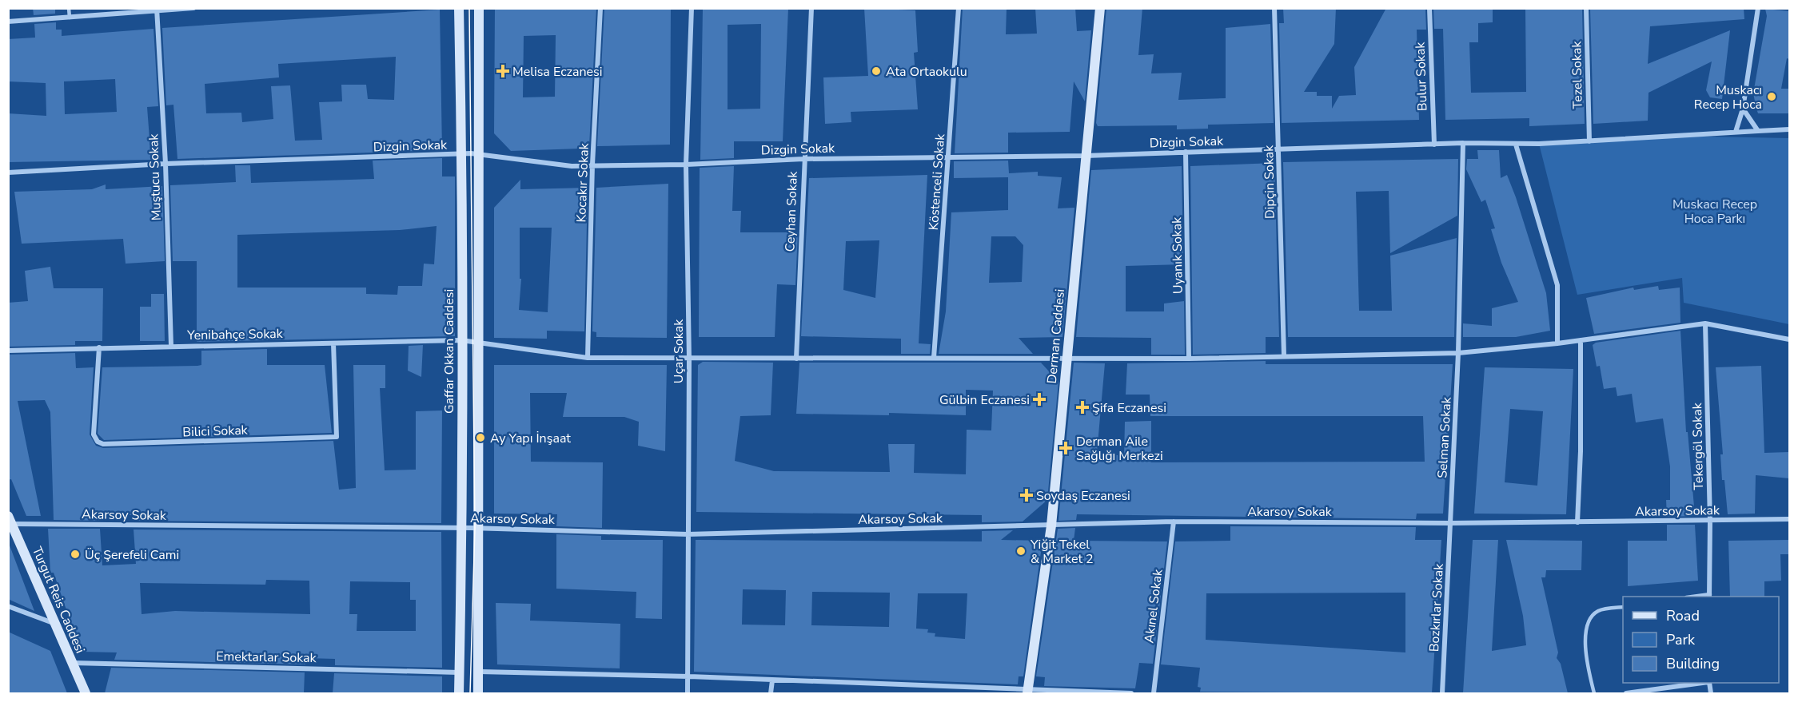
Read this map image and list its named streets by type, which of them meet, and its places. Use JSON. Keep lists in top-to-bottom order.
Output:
{
  "streets": {
    "main road": ["Derman Caddesi", "Gaffar Okkan Caddesi", "Turgut Reis Caddesi"],
    "street": [
      "Tezel Sokak",
      "Bulur Sokak",
      "Dizgin Sokak",
      "Muştucu Sokak",
      "Köstenceli Sokak",
      "Dipçin Sokak",
      "Kocakır Sokak",
      "Ceyhan Sokak",
      "Uyanık Sokak",
      "Yenibahçe Sokak",
      "Uçar Sokak",
      "Bilici Sokak",
      "Selman Sokak",
      "Tekergöl Sokak",
      "Akarsoy Sokak",
      "Akınel Sokak",
      "Bozkırlar Sokak",
      "Emektarlar Sokak"
    ]
  },
  "crossings": [
    ["Tezel Sokak", "Dizgin Sokak"],
    ["Bulur Sokak", "Dizgin Sokak"],
    ["Dizgin Sokak", "Muştucu Sokak"],
    ["Dizgin Sokak", "Köstenceli Sokak"],
    ["Dizgin Sokak", "Dipçin Sokak"],
    ["Dizgin Sokak", "Kocakır Sokak"],
    ["Dizgin Sokak", "Ceyhan Sokak"],
    ["Dizgin Sokak", "Uyanık Sokak"],
    ["Dizgin Sokak", "Derman Caddesi"],
    ["Dizgin Sokak", "Gaffar Okkan Caddesi"],
    ["Dizgin Sokak", "Uçar Sokak"],
    ["Dizgin Sokak", "Selman Sokak"],
    ["Muştucu Sokak", "Yenibahçe Sokak"],
    ["Köstenceli Sokak", "Yenibahçe Sokak"],
    ["Dipçin Sokak", "Yenibahçe Sokak"],
    ["Kocakır Sokak", "Yenibahçe Sokak"],
    ["Ceyhan Sokak", "Yenibahçe Sokak"],
    ["Uyanık Sokak", "Yenibahçe Sokak"],
    ["Yenibahçe Sokak", "Derman Caddesi"],
    ["Yenibahçe Sokak", "Gaffar Okkan Caddesi"],
    ["Yenibahçe Sokak", "Uçar Sokak"],
    ["Yenibahçe Sokak", "Bilici Sokak"],
    ["Yenibahçe Sokak", "Selman Sokak"],
    ["Yenibahçe Sokak", "Tekergöl Sokak"],
    ["Derman Caddesi", "Akarsoy Sokak"],
    ["Gaffar Okkan Caddesi", "Akarsoy Sokak"],
    ["Gaffar Okkan Caddesi", "Emektarlar Sokak"],
    ["Uçar Sokak", "Akarsoy Sokak"],
    ["Selman Sokak", "Akarsoy Sokak"],
    ["Selman Sokak", "Bozkırlar Sokak"],
    ["Tekergöl Sokak", "Akarsoy Sokak"],
    ["Akarsoy Sokak", "Turgut Reis Caddesi"],
    ["Akarsoy Sokak", "Akınel Sokak"],
    ["Akarsoy Sokak", "Bozkırlar Sokak"],
    ["Turgut Reis Caddesi", "Emektarlar Sokak"]
  ],
  "parks": ["Muskacı Recep Hoca Parkı"],
  "places": {
    "health": [
      "Melisa Eczanesi",
      "Gülbin Eczanesi",
      "Şifa Eczanesi",
      "Derman Aile Sağlığı Merkezi",
      "Soydaş Eczanesi"
    ],
    "other": [
      "Ata Ortaokulu",
      "Muskacı Recep Hoca",
      "Ay Yapı İnşaat",
      "Yiğit Tekel & Market 2",
      "Üç Şerefeli Cami"
    ]
  },
  "legend": ["Road", "Park", "Building"]
}
